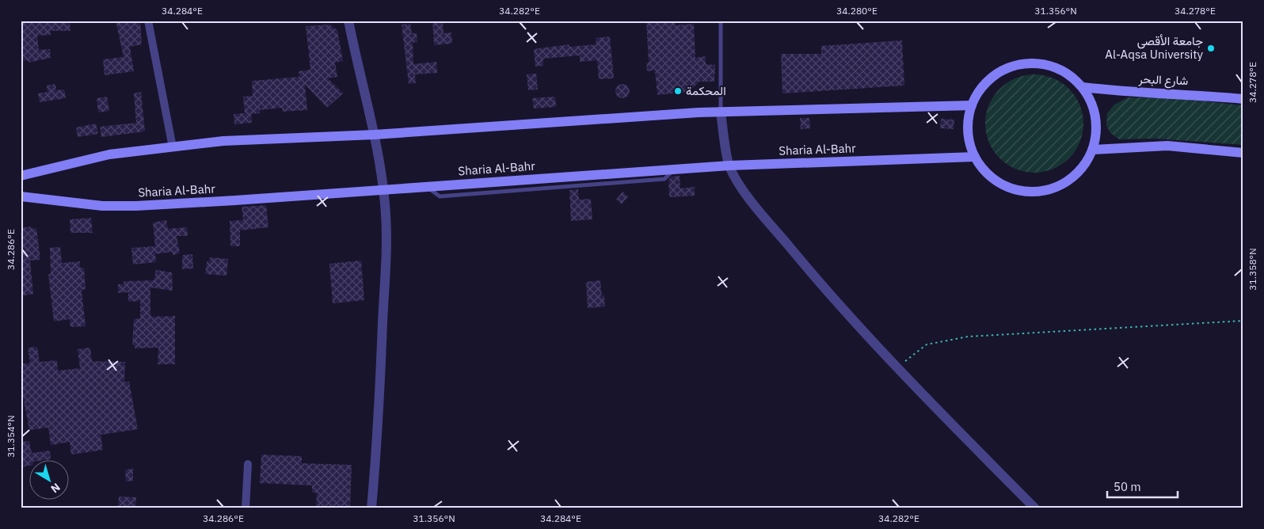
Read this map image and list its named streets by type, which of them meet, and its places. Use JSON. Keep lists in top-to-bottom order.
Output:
{
  "streets": {
    "main road": ["شارع البحر", "Sharia Al-Bahr"]
  },
  "crossings": [
    ["شارع البحر", "Sharia Al-Bahr"]
  ],
  "places": ["جامعة الأقصى Al-Aqsa University", "المحكمة"],
  "scale_bar": "50 m",
  "north": "bottom right",
  "coordinates": [
    "34.284°E",
    "34.282°E",
    "34.280°E",
    "31.356°N",
    "34.278°E",
    "34.286°E",
    "31.358°N",
    "31.354°N"
  ]
}
